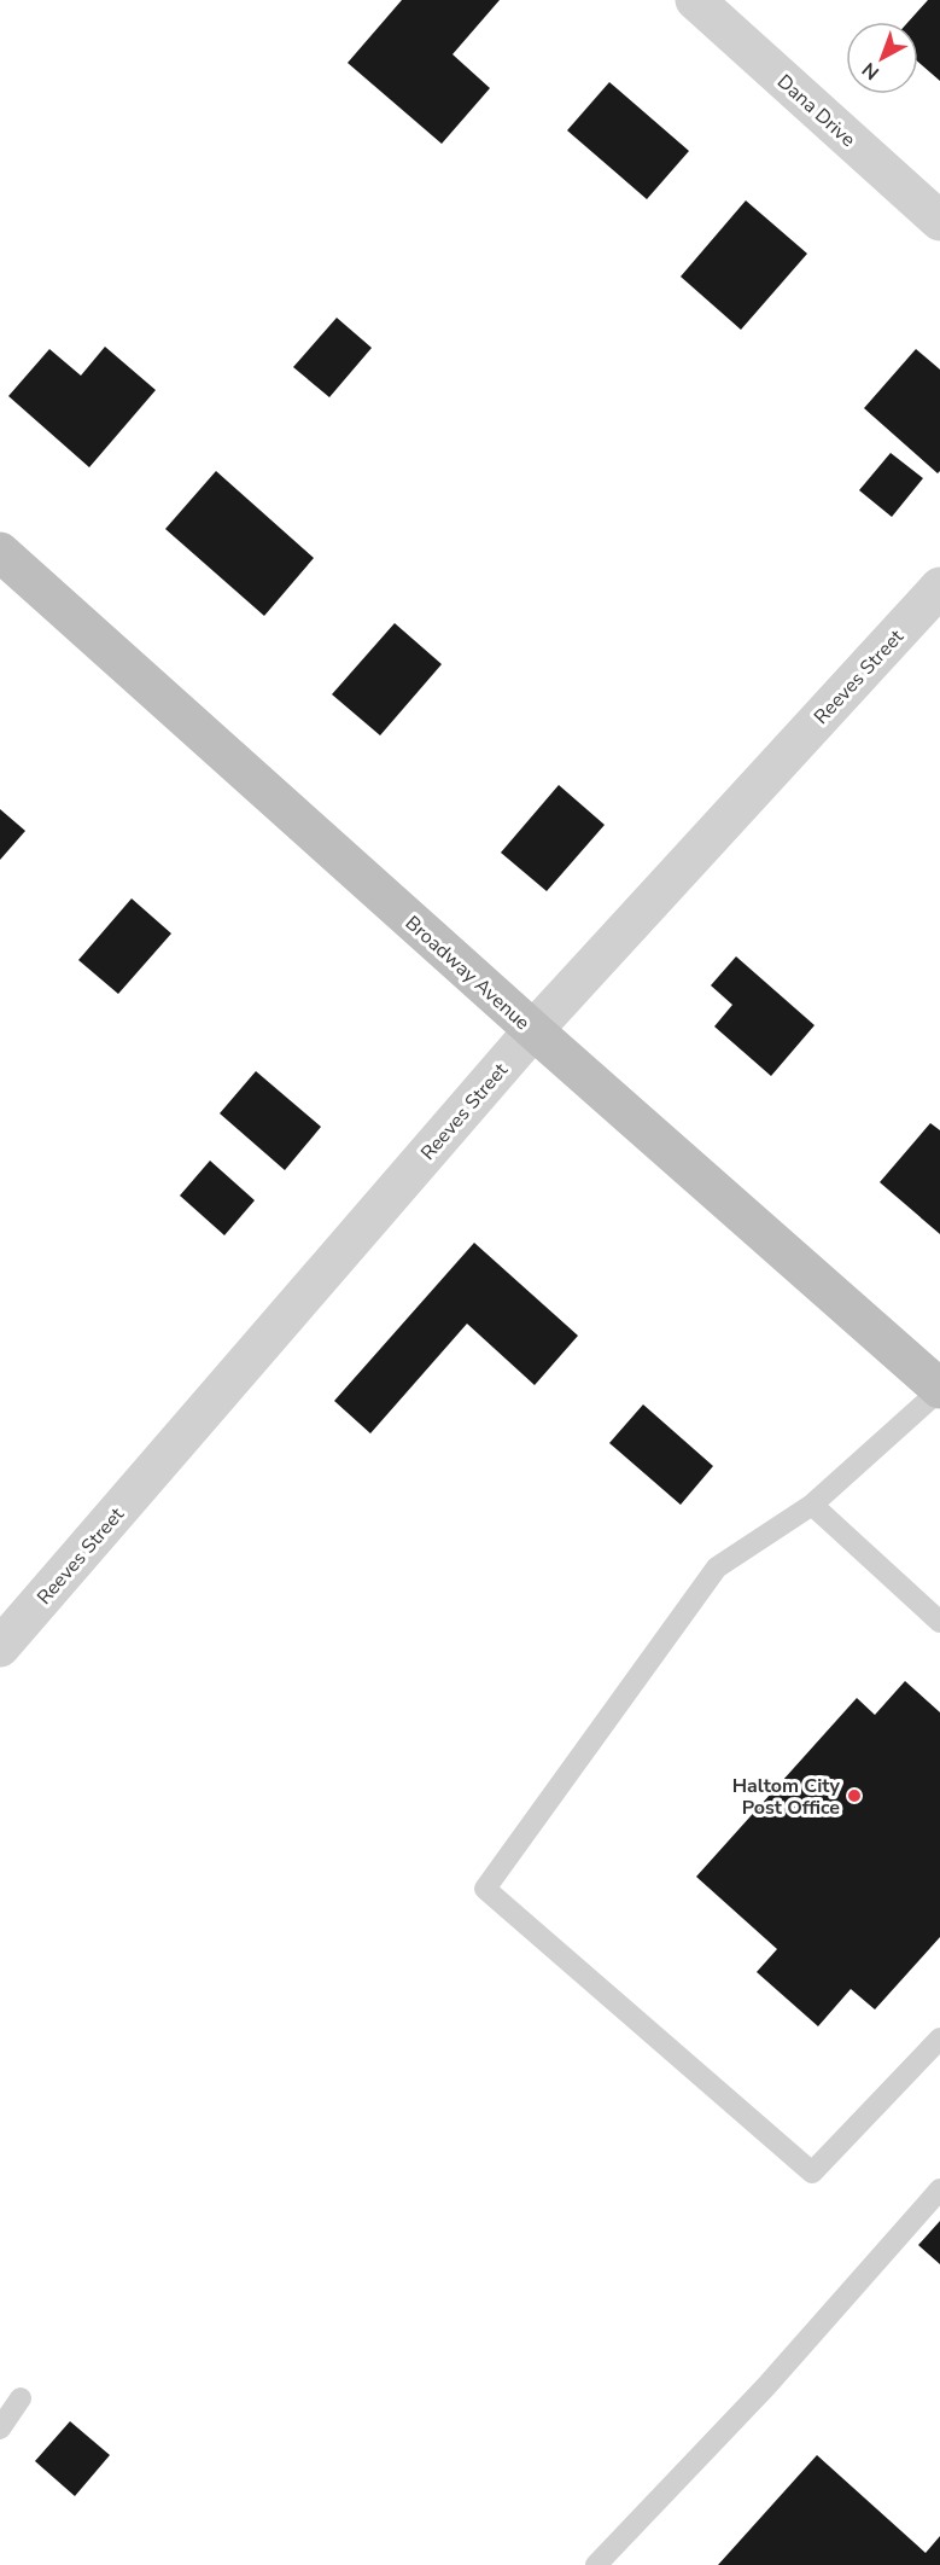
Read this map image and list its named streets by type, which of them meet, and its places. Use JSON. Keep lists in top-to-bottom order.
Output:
{
  "streets": {
    "main road": ["Broadway Avenue"],
    "street": ["Dana Drive", "Reeves Street"]
  },
  "crossings": [
    ["Reeves Street", "Broadway Avenue"]
  ],
  "places": ["Haltom City Post Office"],
  "north": "bottom left"
}
